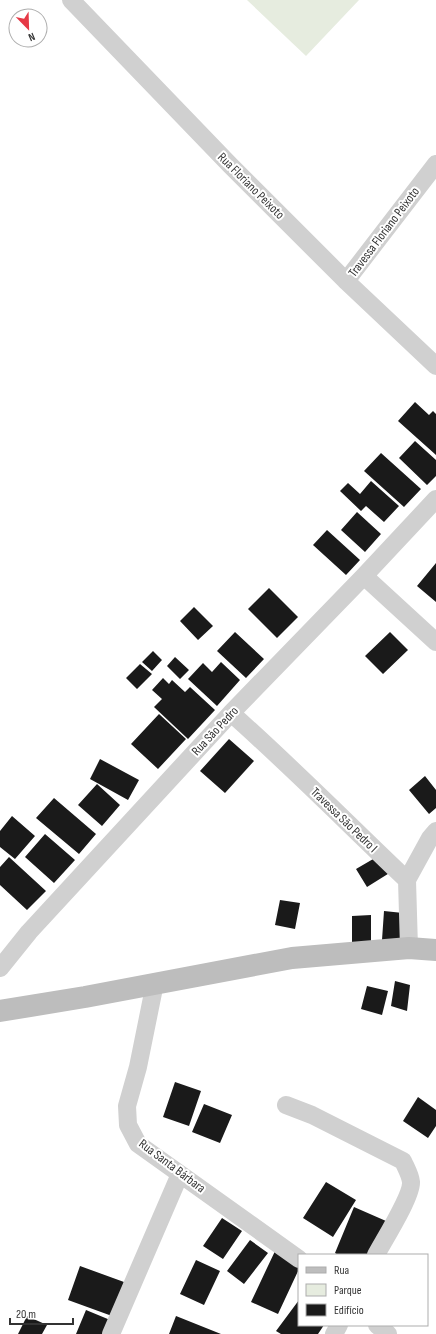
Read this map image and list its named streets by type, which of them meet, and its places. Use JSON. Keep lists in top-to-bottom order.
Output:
{
  "streets": {
    "street": [
      "Rua Floriano Peixoto",
      "Travessa Floriano Peixoto",
      "Rua São Pedro",
      "Travessa São Pedro I",
      "Rua Santa Bárbara"
    ]
  },
  "crossings": [
    ["Rua Floriano Peixoto", "Travessa Floriano Peixoto"],
    ["Rua São Pedro", "Travessa São Pedro I"]
  ],
  "legend": ["Rua", "Parque", "Edifício"],
  "scale_bar": "20 m",
  "north": "bottom right"
}
